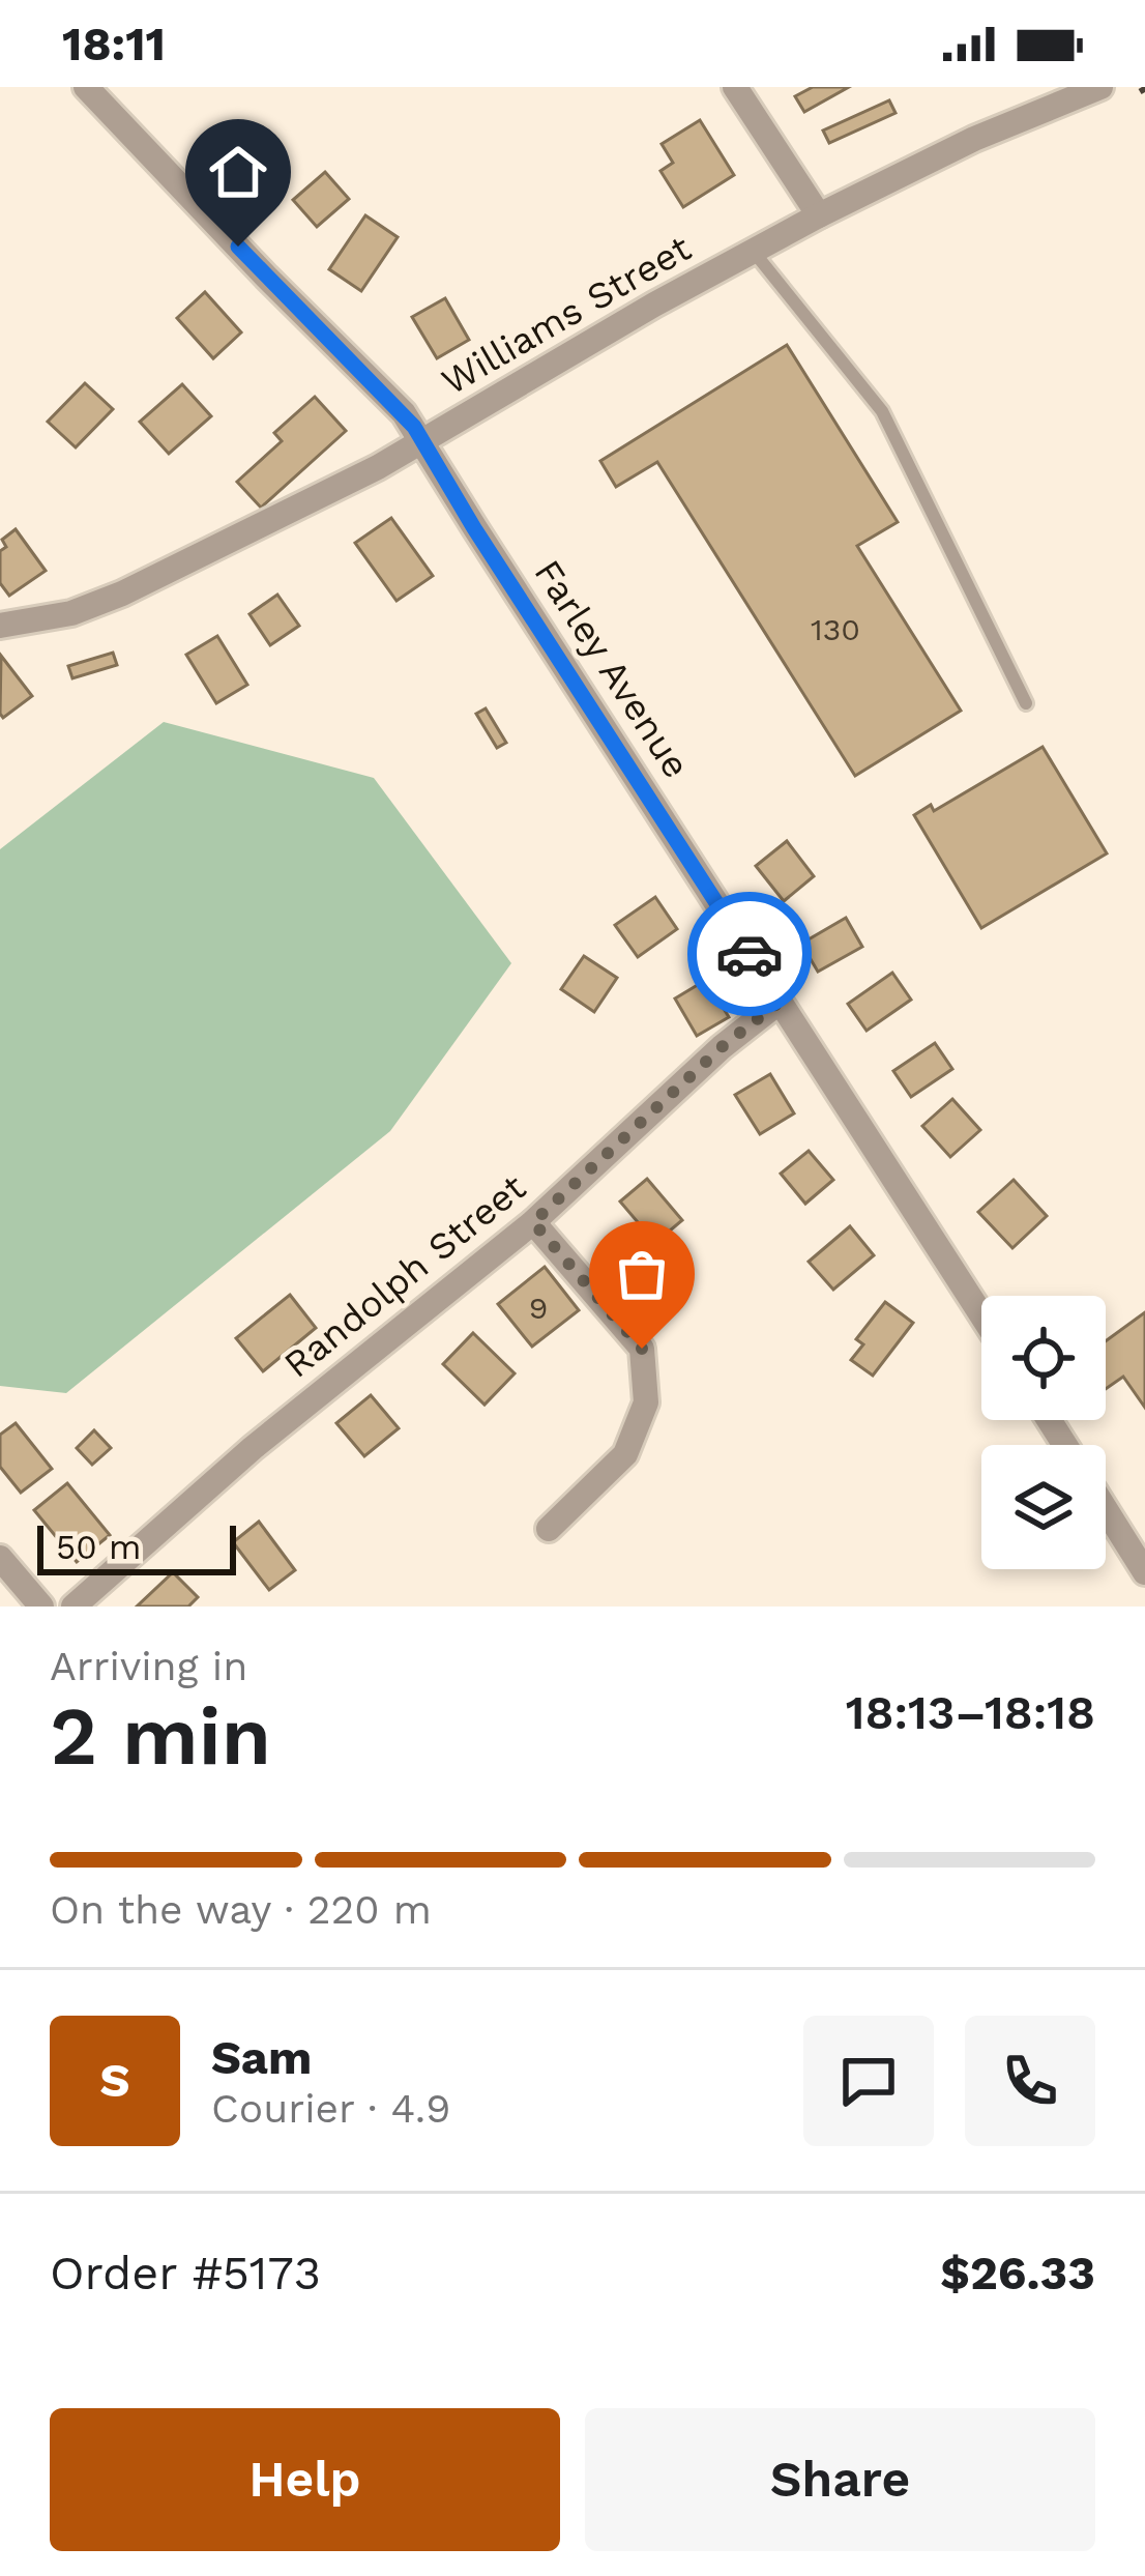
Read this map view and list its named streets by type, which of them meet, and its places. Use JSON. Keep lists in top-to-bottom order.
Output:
{
  "streets": {
    "street": ["Williams Street", "Farley Avenue", "Randolph Street"]
  },
  "crossings": [
    ["Williams Street", "Farley Avenue"],
    ["Farley Avenue", "Randolph Street"]
  ],
  "house_numbers": ["130", "9"],
  "scale_bar": "50 m",
  "page": {
    "status": "18:11",
    "scale": "50 m",
    "heading": ["2 min", "Arriving in", "18:13–18:18"],
    "panel": [
      "Sam",
      "Courier · 4.9",
      "Order #5173",
      "$26.33"
    ],
    "bar": "On the way · 220 m",
    "round": "S",
    "buttons": ["Help", "Share"]
  }
}
